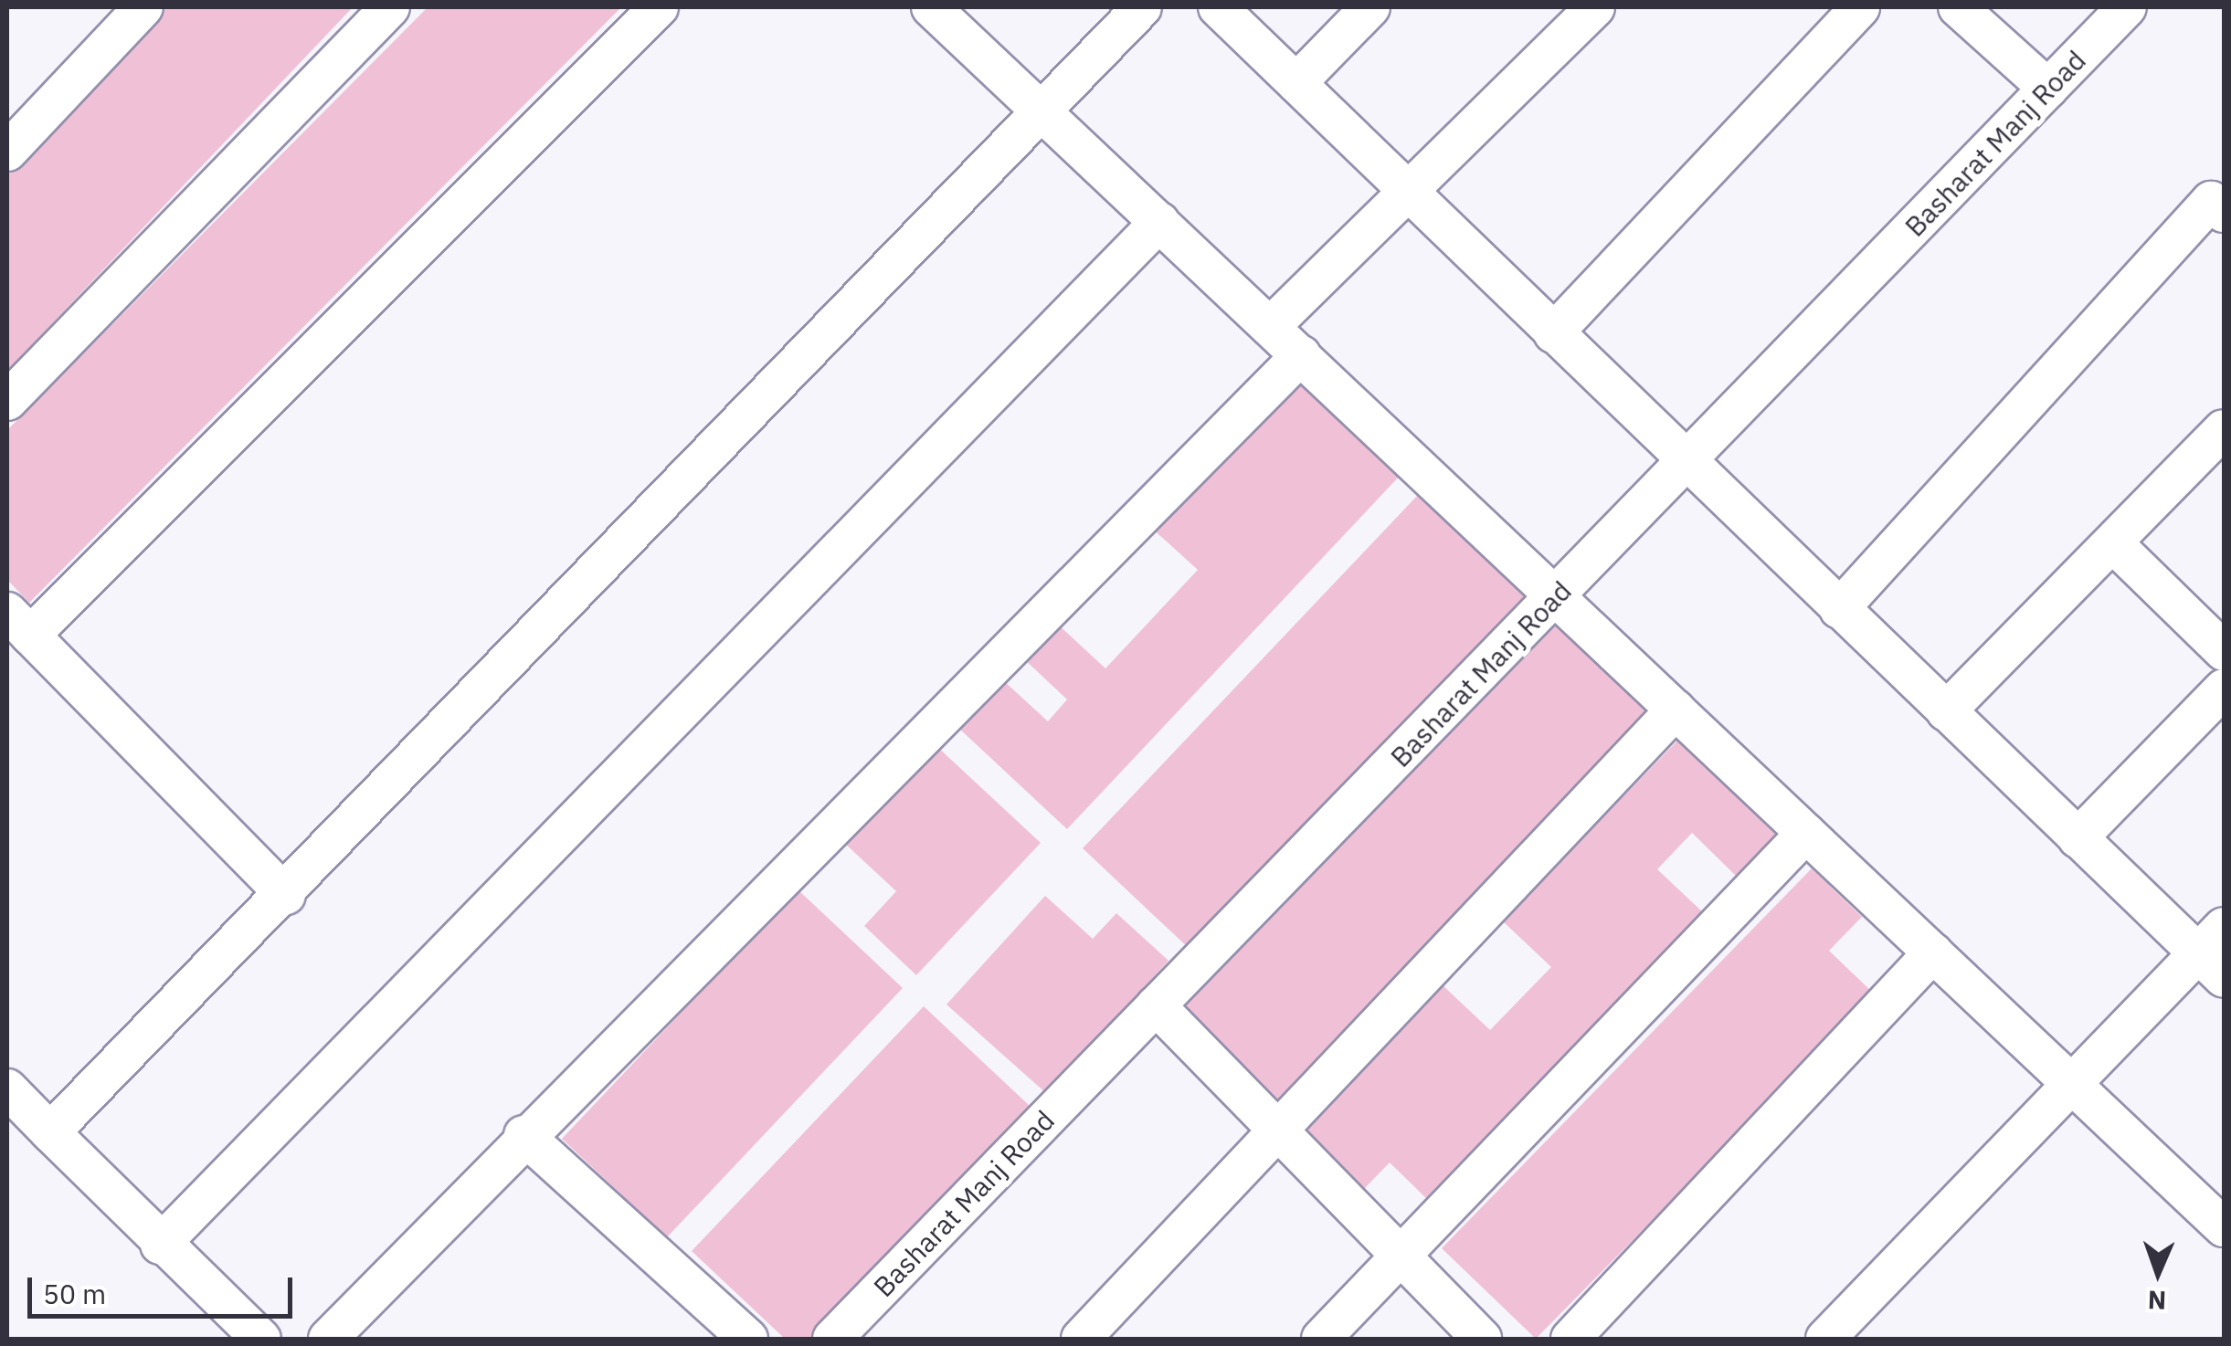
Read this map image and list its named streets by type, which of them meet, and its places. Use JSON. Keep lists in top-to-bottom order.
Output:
{
  "streets": {
    "street": ["Basharat Manj Road"]
  },
  "scale_bar": "50 m",
  "north": "bottom"
}
